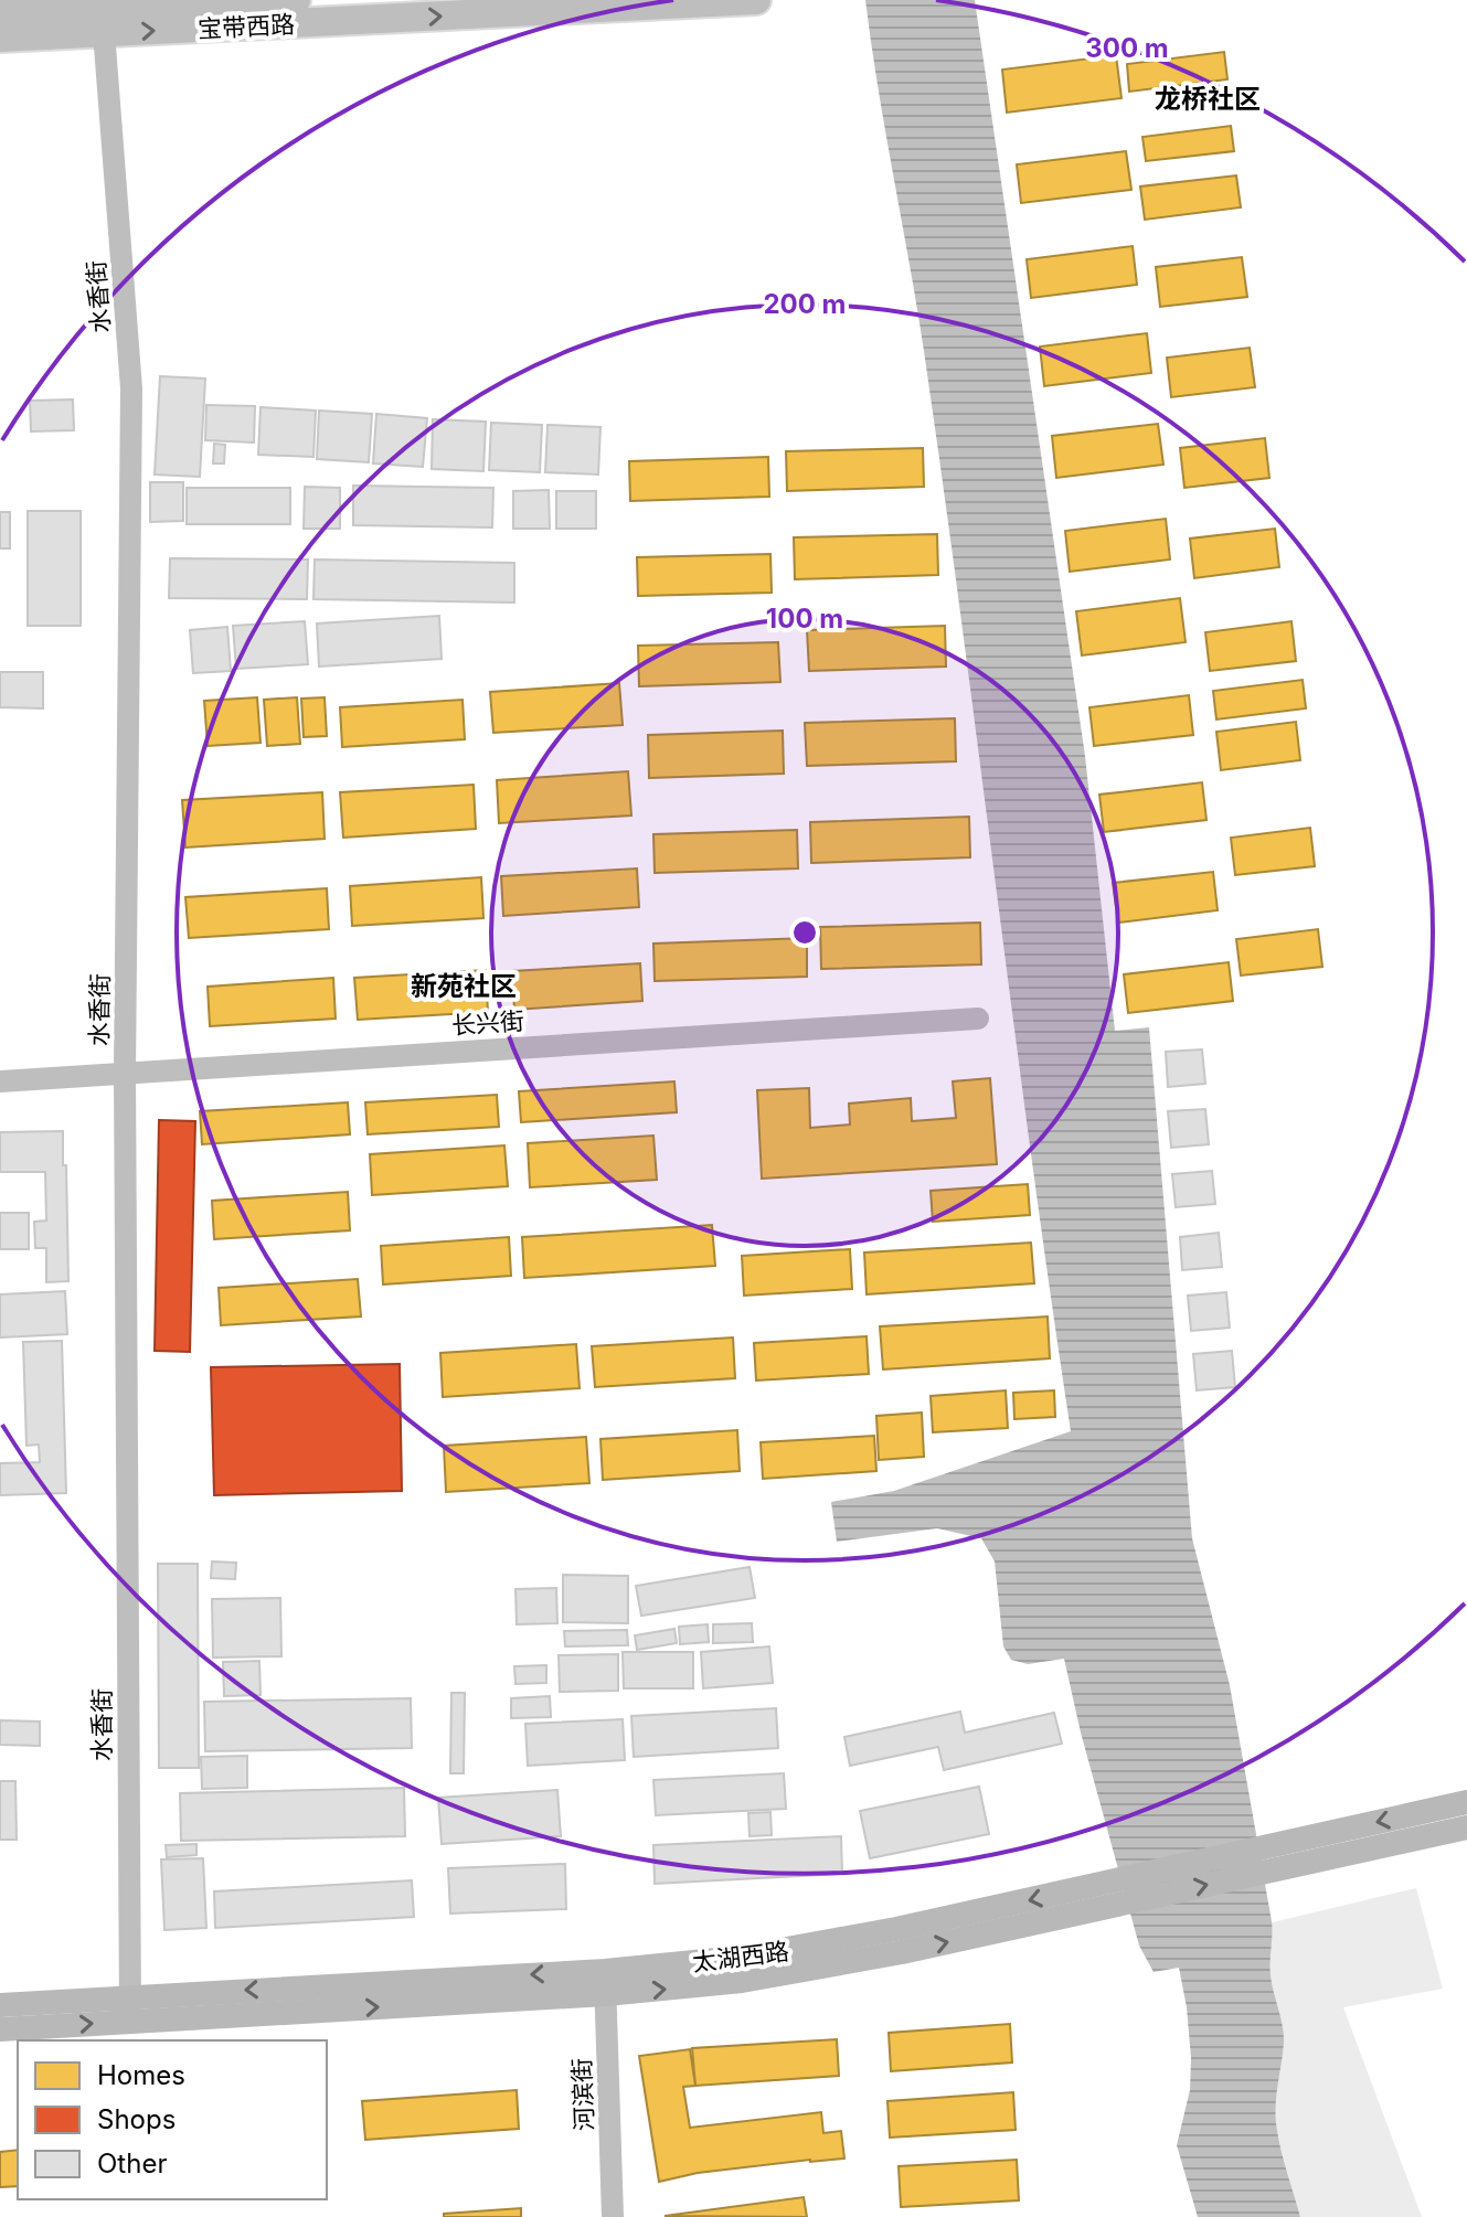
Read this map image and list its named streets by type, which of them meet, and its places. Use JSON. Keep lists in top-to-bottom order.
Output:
{
  "streets": {
    "main road": ["宝带西路", "太湖西路"],
    "street": ["水香街", "长兴街", "河滨街"]
  },
  "crossings": [
    ["宝带西路", "水香街"],
    ["水香街", "长兴街"],
    ["水香街", "太湖西路"],
    ["太湖西路", "河滨街"]
  ],
  "one_way": ["宝带西路"],
  "districts": ["龙桥社区", "新苑社区"],
  "legend": ["Homes", "Shops", "Other"],
  "rings": ["300 m", "200 m", "100 m"]
}
